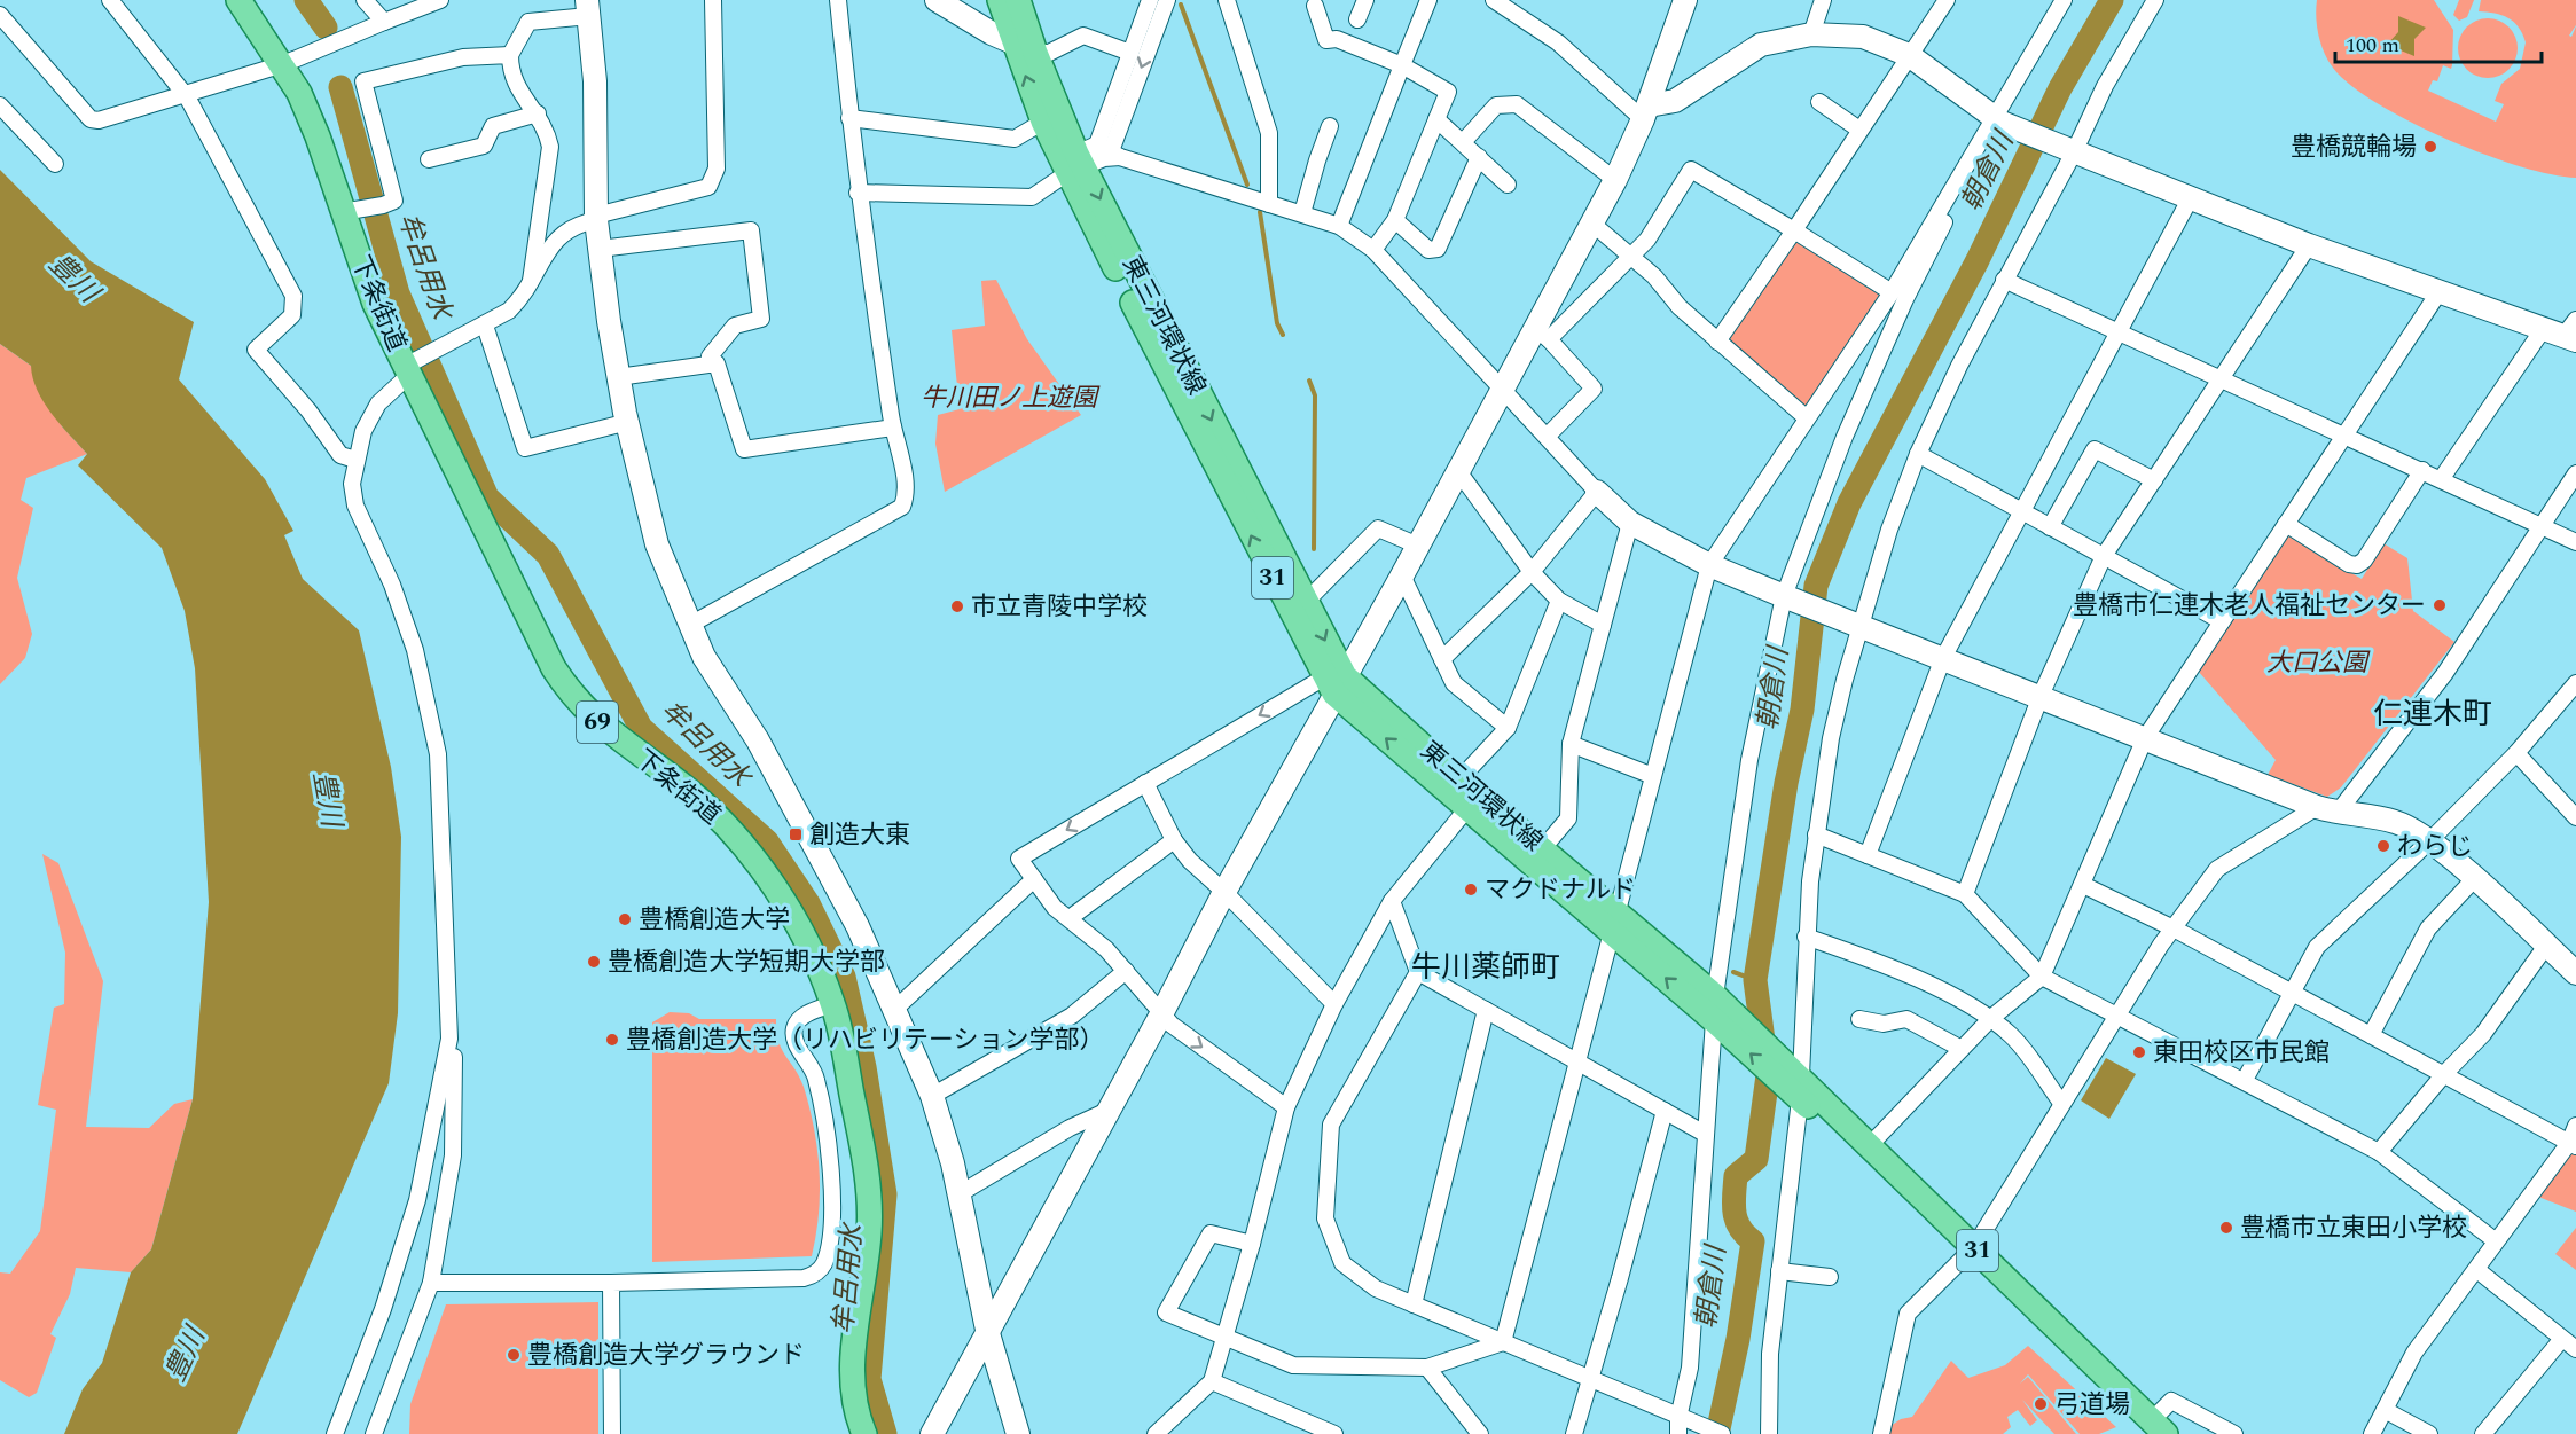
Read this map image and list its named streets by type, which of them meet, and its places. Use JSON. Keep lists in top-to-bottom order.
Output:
{
  "streets": {
    "main road": [
      "下条街道",
      "東三河環状線",
      "31",
      "69"
    ]
  },
  "districts": ["仁連木町", "牛川薬師町"],
  "water": ["朝倉川", "牟呂用水", "豊川"],
  "parks": ["牛川田ノ上遊園", "大口公園"],
  "places": {
    "other": [
      "豊橋競輪場",
      "豊橋市仁連木老人福祉センター",
      "市立青陵中学校",
      "わらじ",
      "マクドナルド",
      "豊橋創造大学",
      "豊橋創造大学短期大学部",
      "豊橋創造大学（リハビリテーション学部）",
      "東田校区市民館",
      "豊橋市立東田小学校",
      "豊橋創造大学グラウンド",
      "弓道場"
    ],
    "transit": ["創造大東"]
  },
  "scale_bar": "100 m"
}
